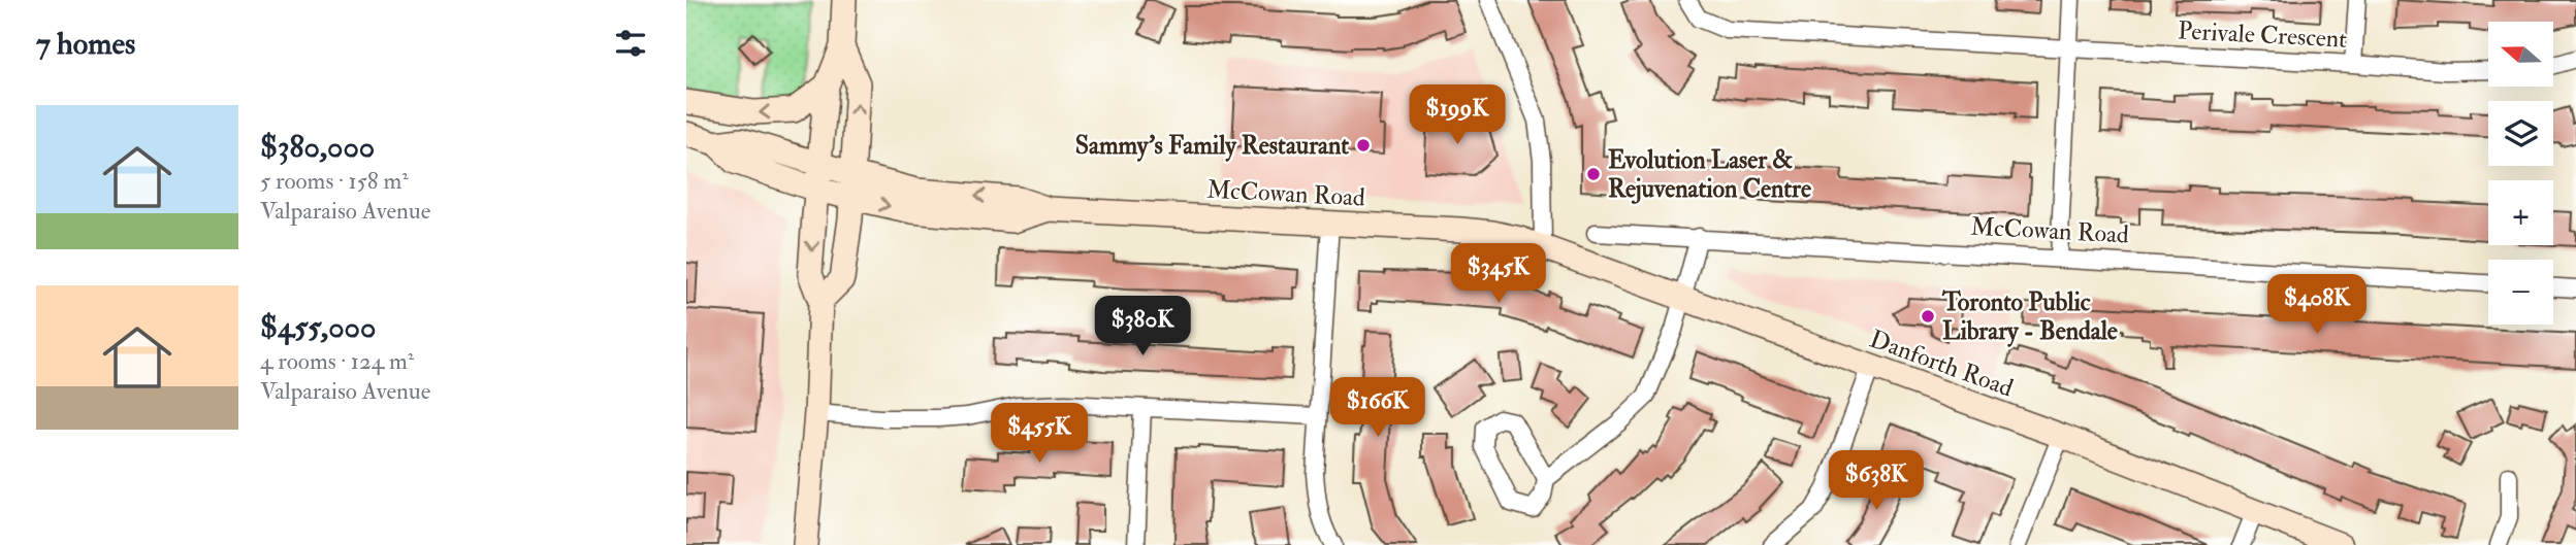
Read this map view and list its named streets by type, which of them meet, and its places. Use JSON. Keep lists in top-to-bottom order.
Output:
{
  "streets": {
    "main road": ["McCowan Road", "Danforth Road"],
    "street": ["Perivale Crescent"]
  },
  "crossings": [
    ["McCowan Road", "Danforth Road"]
  ],
  "places": ["Sammy's Family Restaurant", "Evolution Laser & Rejuvenation Centre", "Toronto Public Library - Bendale"],
  "north": "left",
  "page": {
    "heading": "7 homes",
    "map_buttons": ["+", "−"],
    "price": [
      "$199K",
      "$345K",
      "$408K",
      "$380K",
      "$166K",
      "$455K",
      "$638K"
    ],
    "list": [
      {
        "name": "$380,000",
        "note": "5 rooms · 158 m² · Valparaiso Avenue"
      },
      {
        "name": "$455,000",
        "note": "4 rooms · 124 m² · Valparaiso Avenue"
      }
    ]
  }
}
